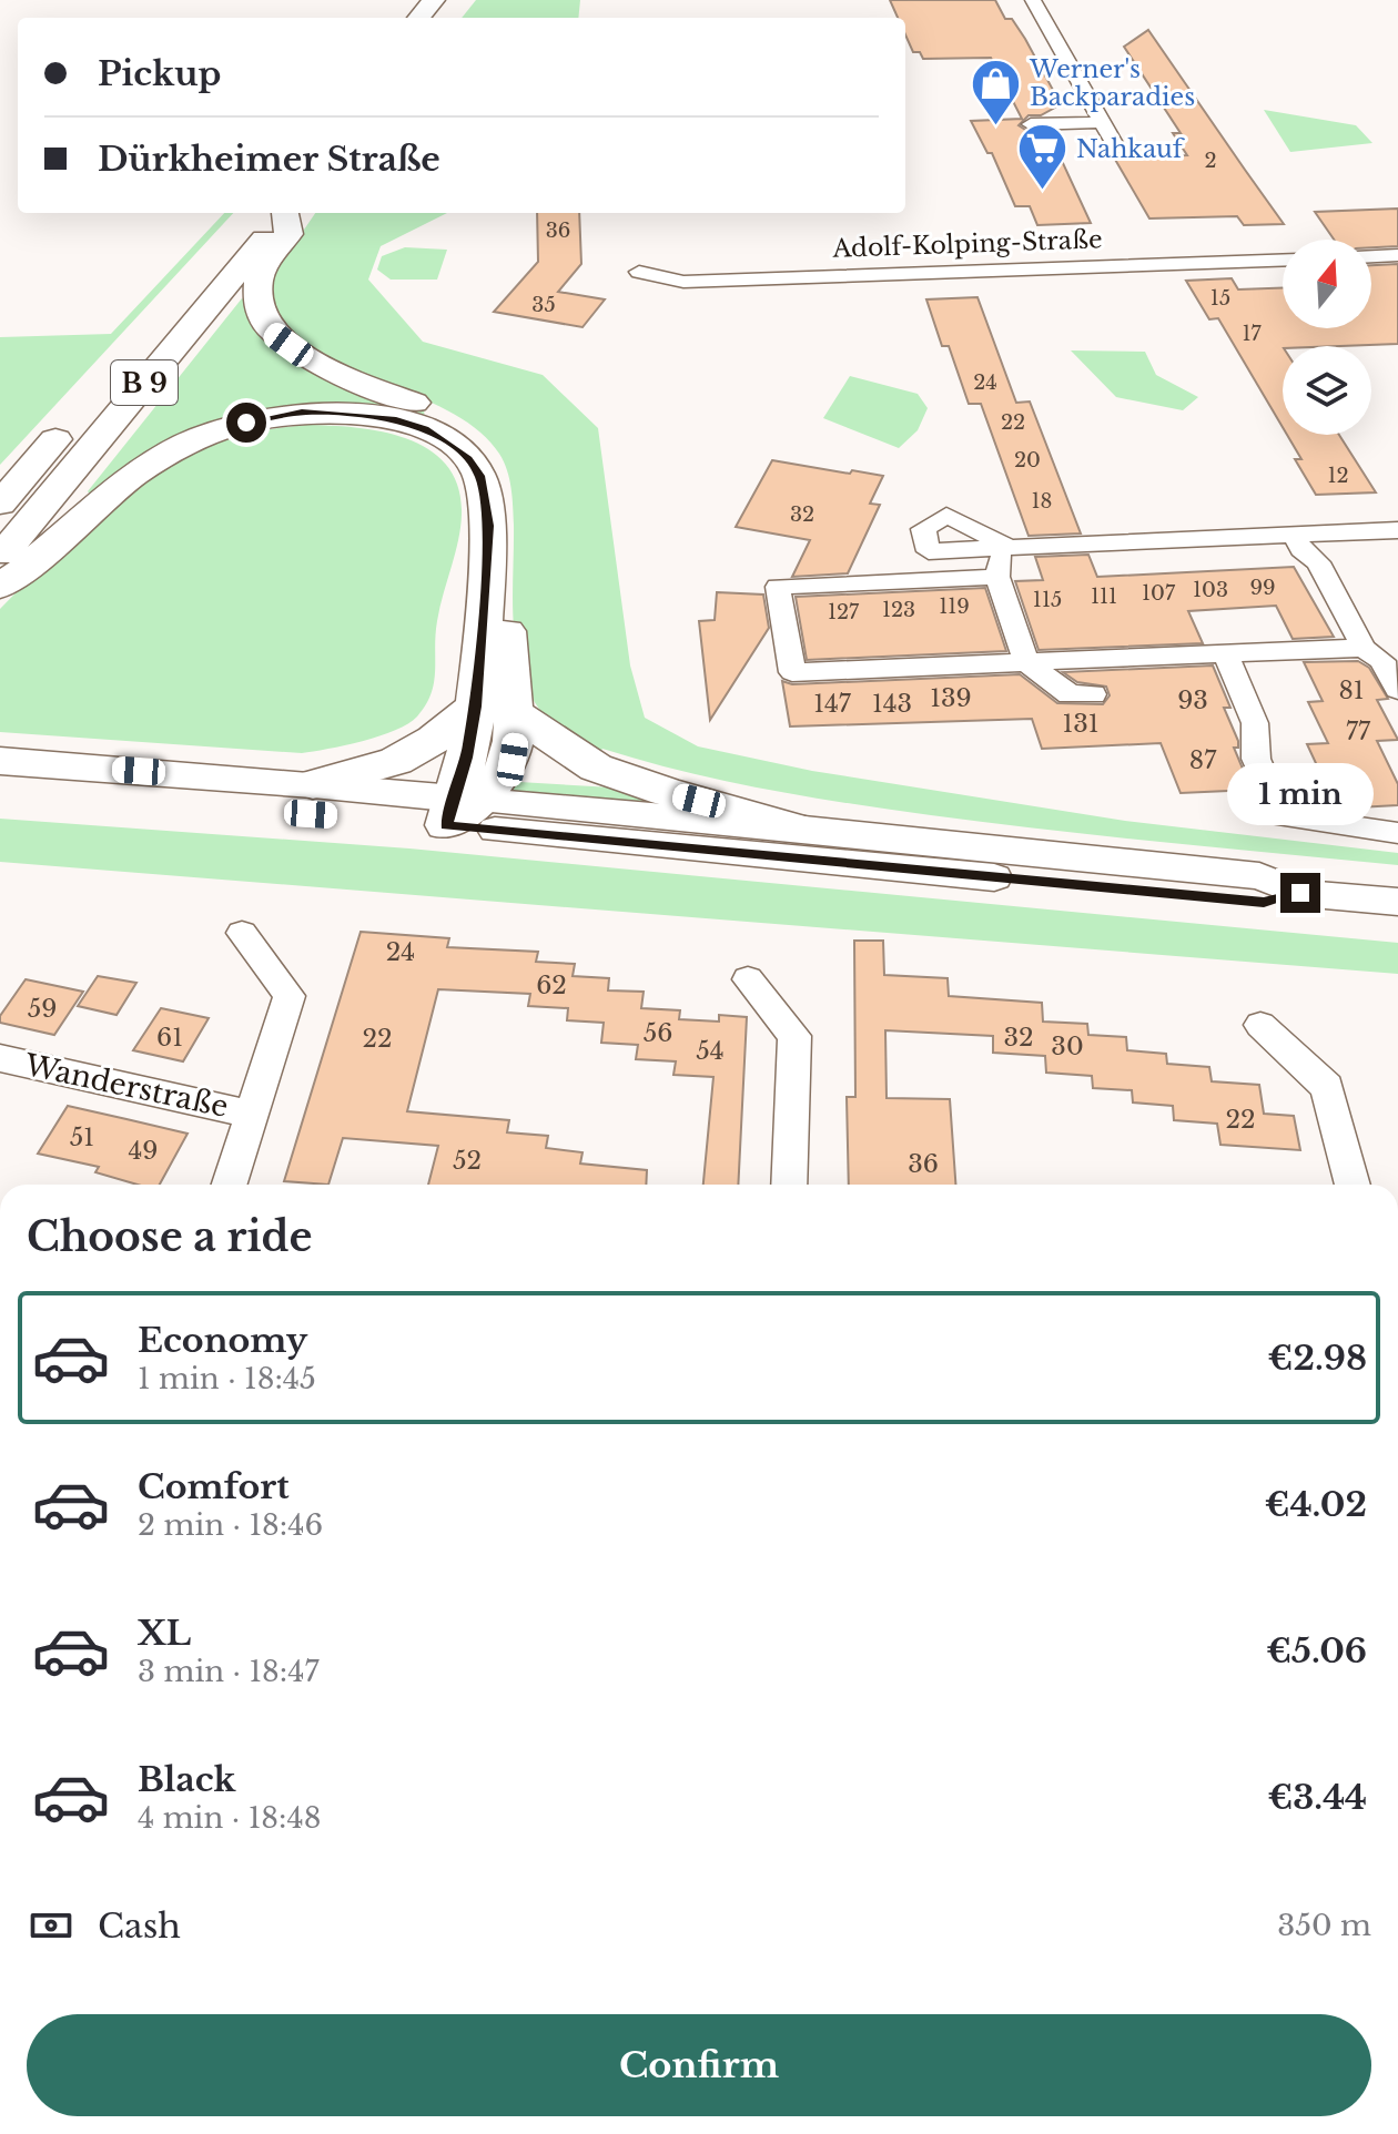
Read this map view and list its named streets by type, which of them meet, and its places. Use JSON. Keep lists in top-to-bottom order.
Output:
{
  "streets": {
    "highway": ["B 9"],
    "street": ["Adolf-Kolping-Straße", "Wanderstraße"]
  },
  "places": {
    "shop": ["Werner's Backparadies"],
    "supermarket": ["Nahkauf"]
  },
  "house_numbers": [
    "2",
    "36",
    "15",
    "35",
    "17",
    "24",
    "22",
    "20",
    "12",
    "18",
    "32",
    "99",
    "103",
    "107",
    "111",
    "115",
    "119",
    "123",
    "127",
    "81",
    "139",
    "93",
    "147",
    "143",
    "131",
    "77",
    "87",
    "24",
    "62",
    "59",
    "56",
    "61",
    "32",
    "22",
    "30",
    "54",
    "22",
    "51",
    "49",
    "52",
    "36"
  ],
  "north": "top",
  "page": {
    "banner": ["Pickup", "Dürkheimer Straße"],
    "bubble": "1 min",
    "heading": "Choose a ride",
    "list": [
      {
        "name": "Economy",
        "note": "1 min · 18:45",
        "value": "€2.98"
      },
      {
        "name": "Comfort",
        "note": "2 min · 18:46",
        "value": "€4.02"
      },
      {
        "name": "XL",
        "note": "3 min · 18:47",
        "value": "€5.06"
      },
      {
        "name": "Black",
        "note": "4 min · 18:48",
        "value": "€3.44"
      }
    ],
    "pay": ["Cash", "350 m"],
    "buttons": "Confirm"
  }
}
